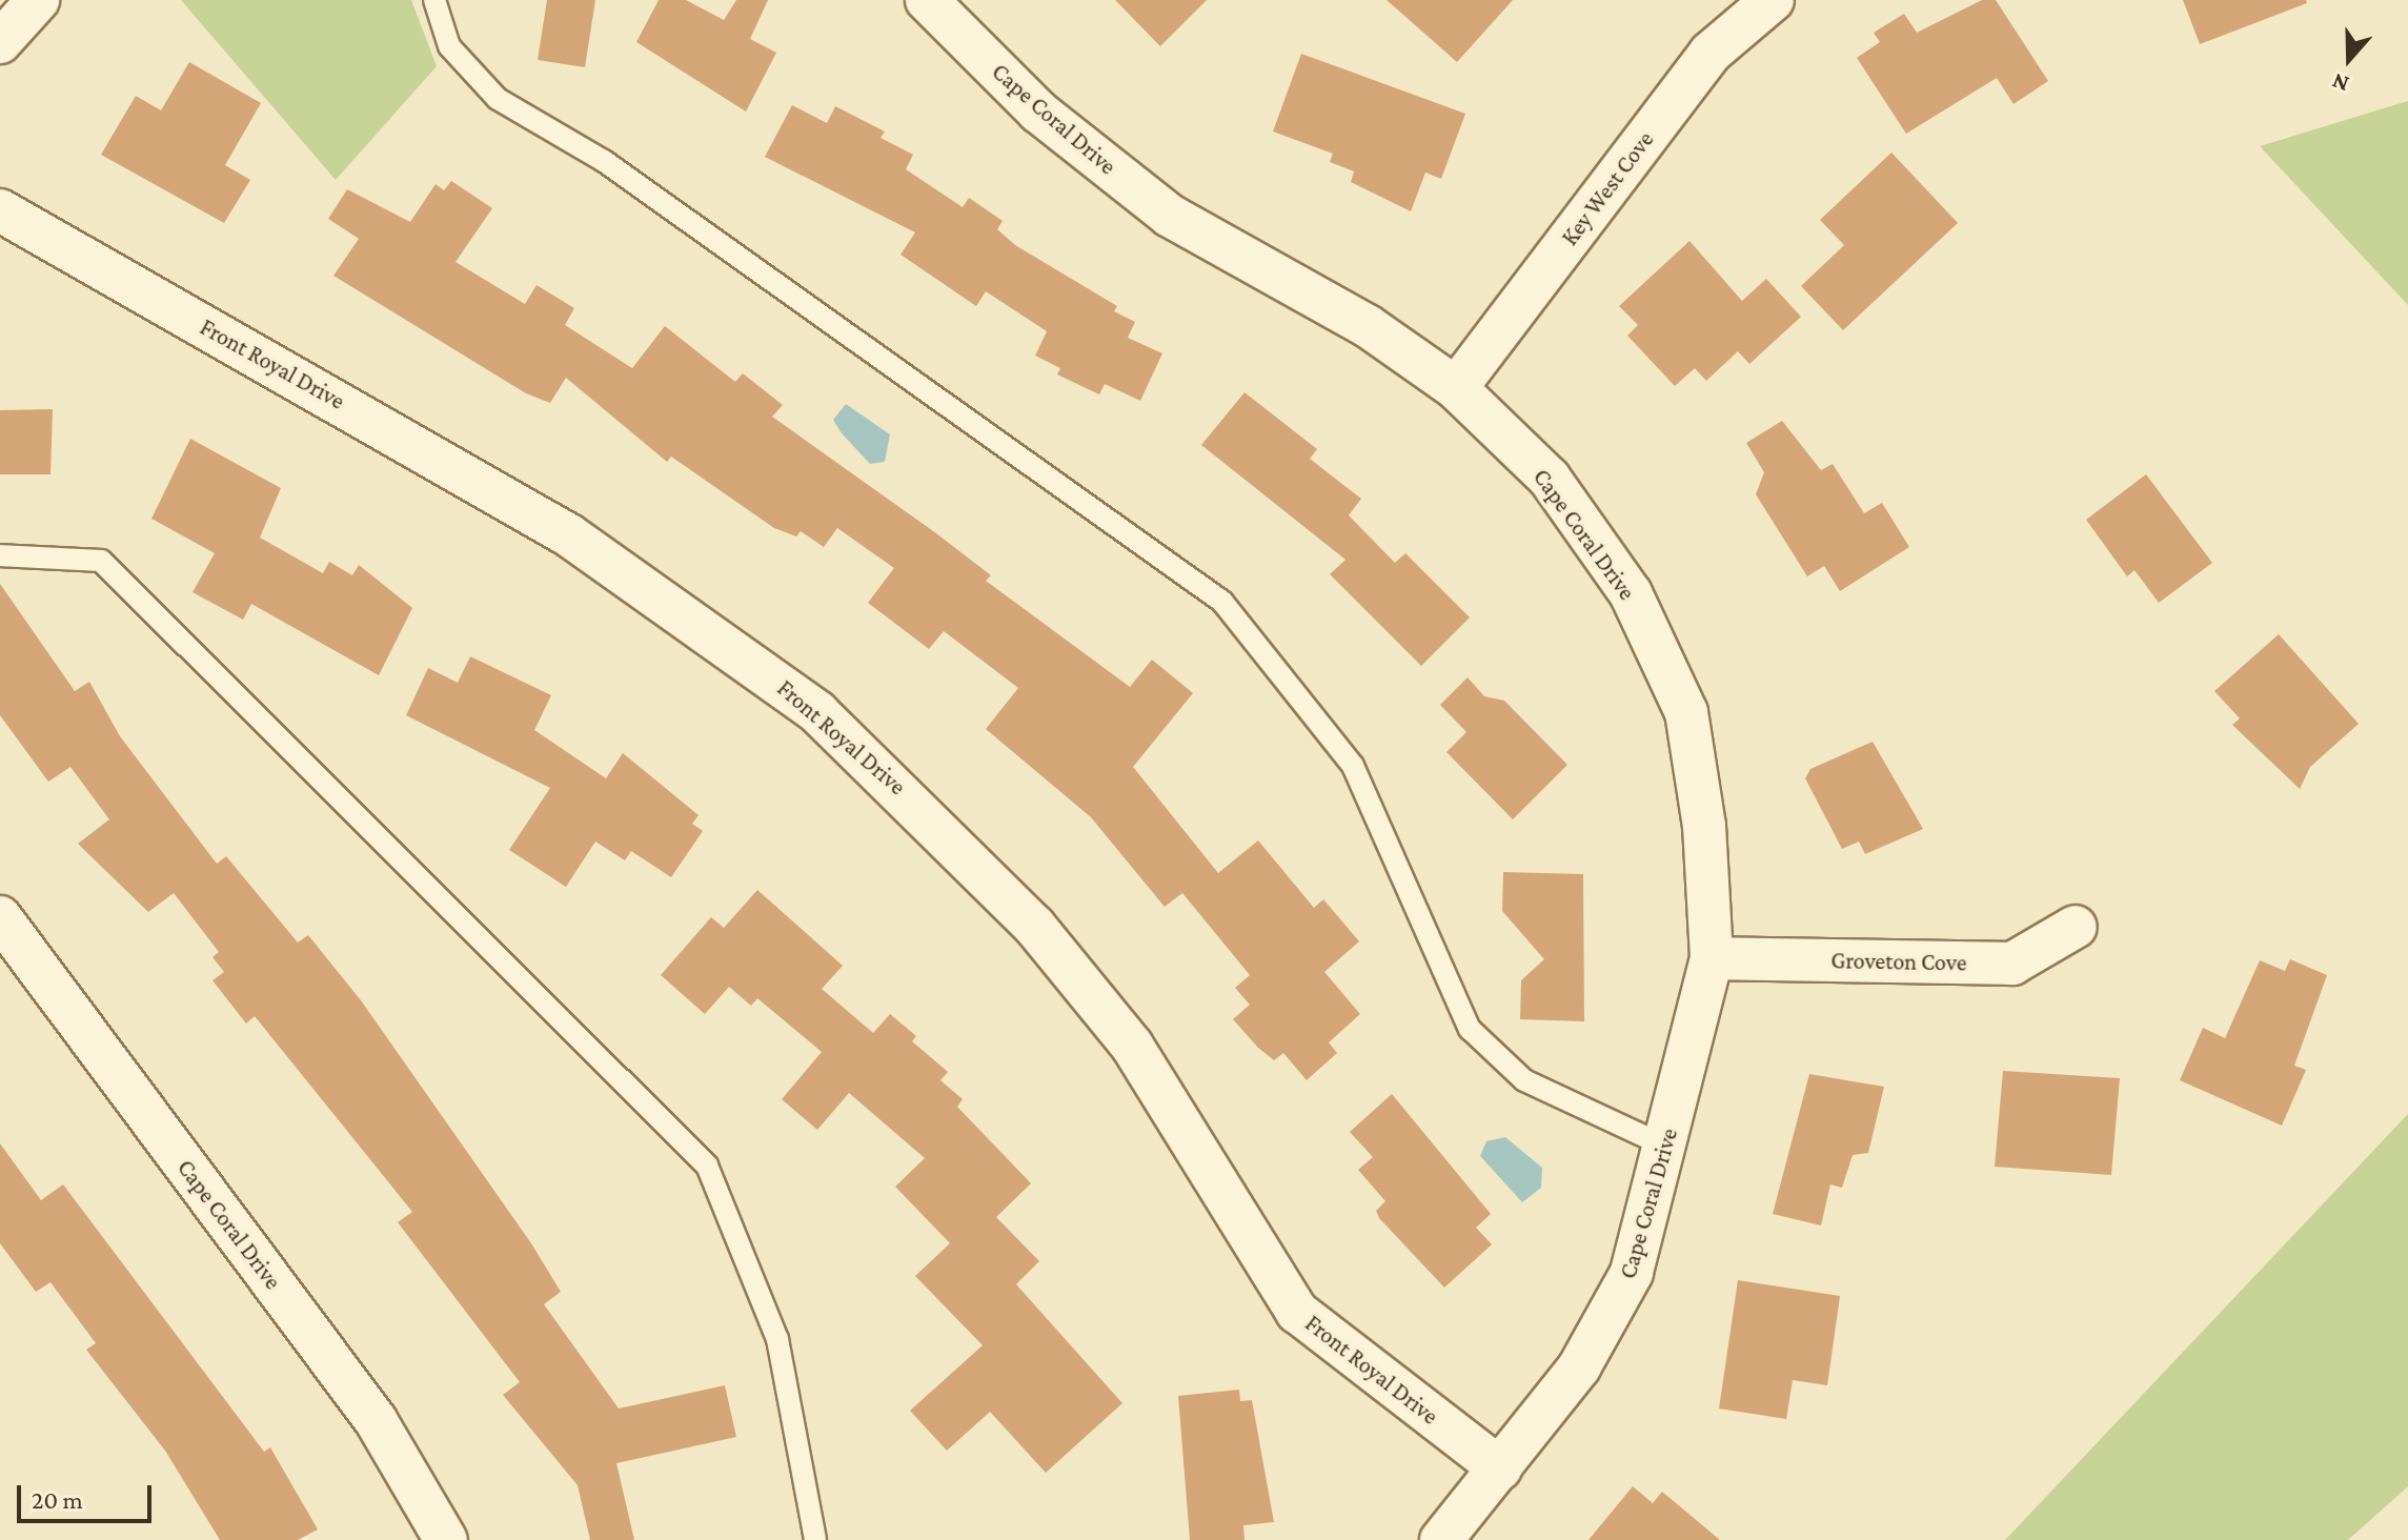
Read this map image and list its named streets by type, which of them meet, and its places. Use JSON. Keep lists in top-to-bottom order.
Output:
{
  "streets": {
    "street": [
      "Cape Coral Drive",
      "Key West Cove",
      "Front Royal Drive",
      "Groveton Cove"
    ]
  },
  "crossings": [
    ["Cape Coral Drive", "Key West Cove"],
    ["Cape Coral Drive", "Front Royal Drive"],
    ["Cape Coral Drive", "Groveton Cove"]
  ],
  "scale_bar": "20 m",
  "north": "bottom"
}
